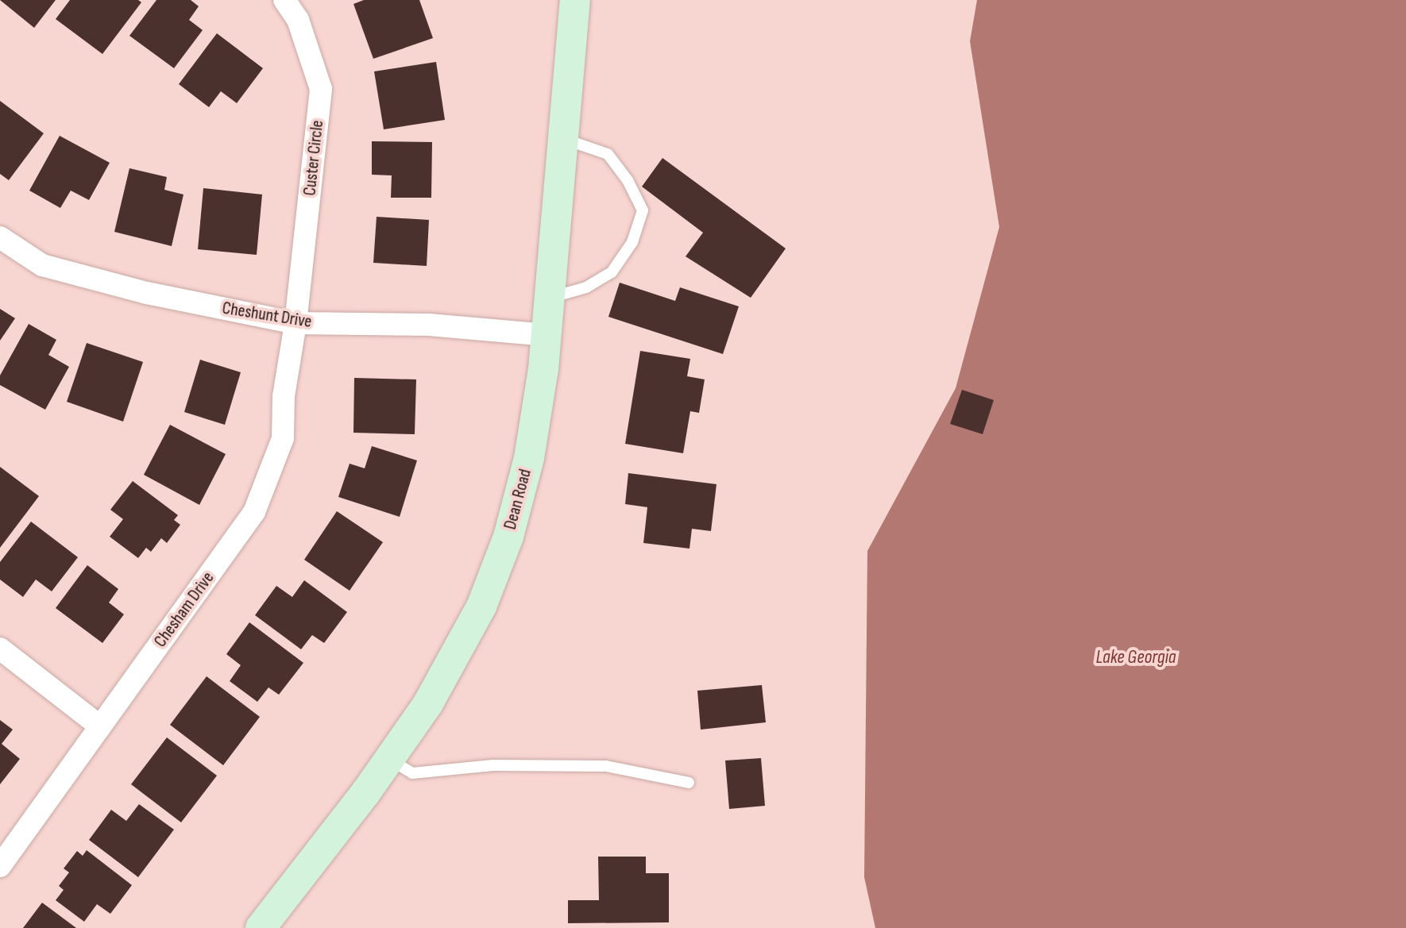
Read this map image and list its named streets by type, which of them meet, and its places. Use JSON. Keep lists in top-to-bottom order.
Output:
{
  "streets": {
    "main road": ["Dean Road"],
    "street": ["Custer Circle", "Cheshunt Drive", "Chesham Drive"]
  },
  "crossings": [
    ["Custer Circle", "Cheshunt Drive"],
    ["Custer Circle", "Chesham Drive"],
    ["Cheshunt Drive", "Dean Road"],
    ["Cheshunt Drive", "Chesham Drive"]
  ],
  "water": ["Lake Georgia"]
}
